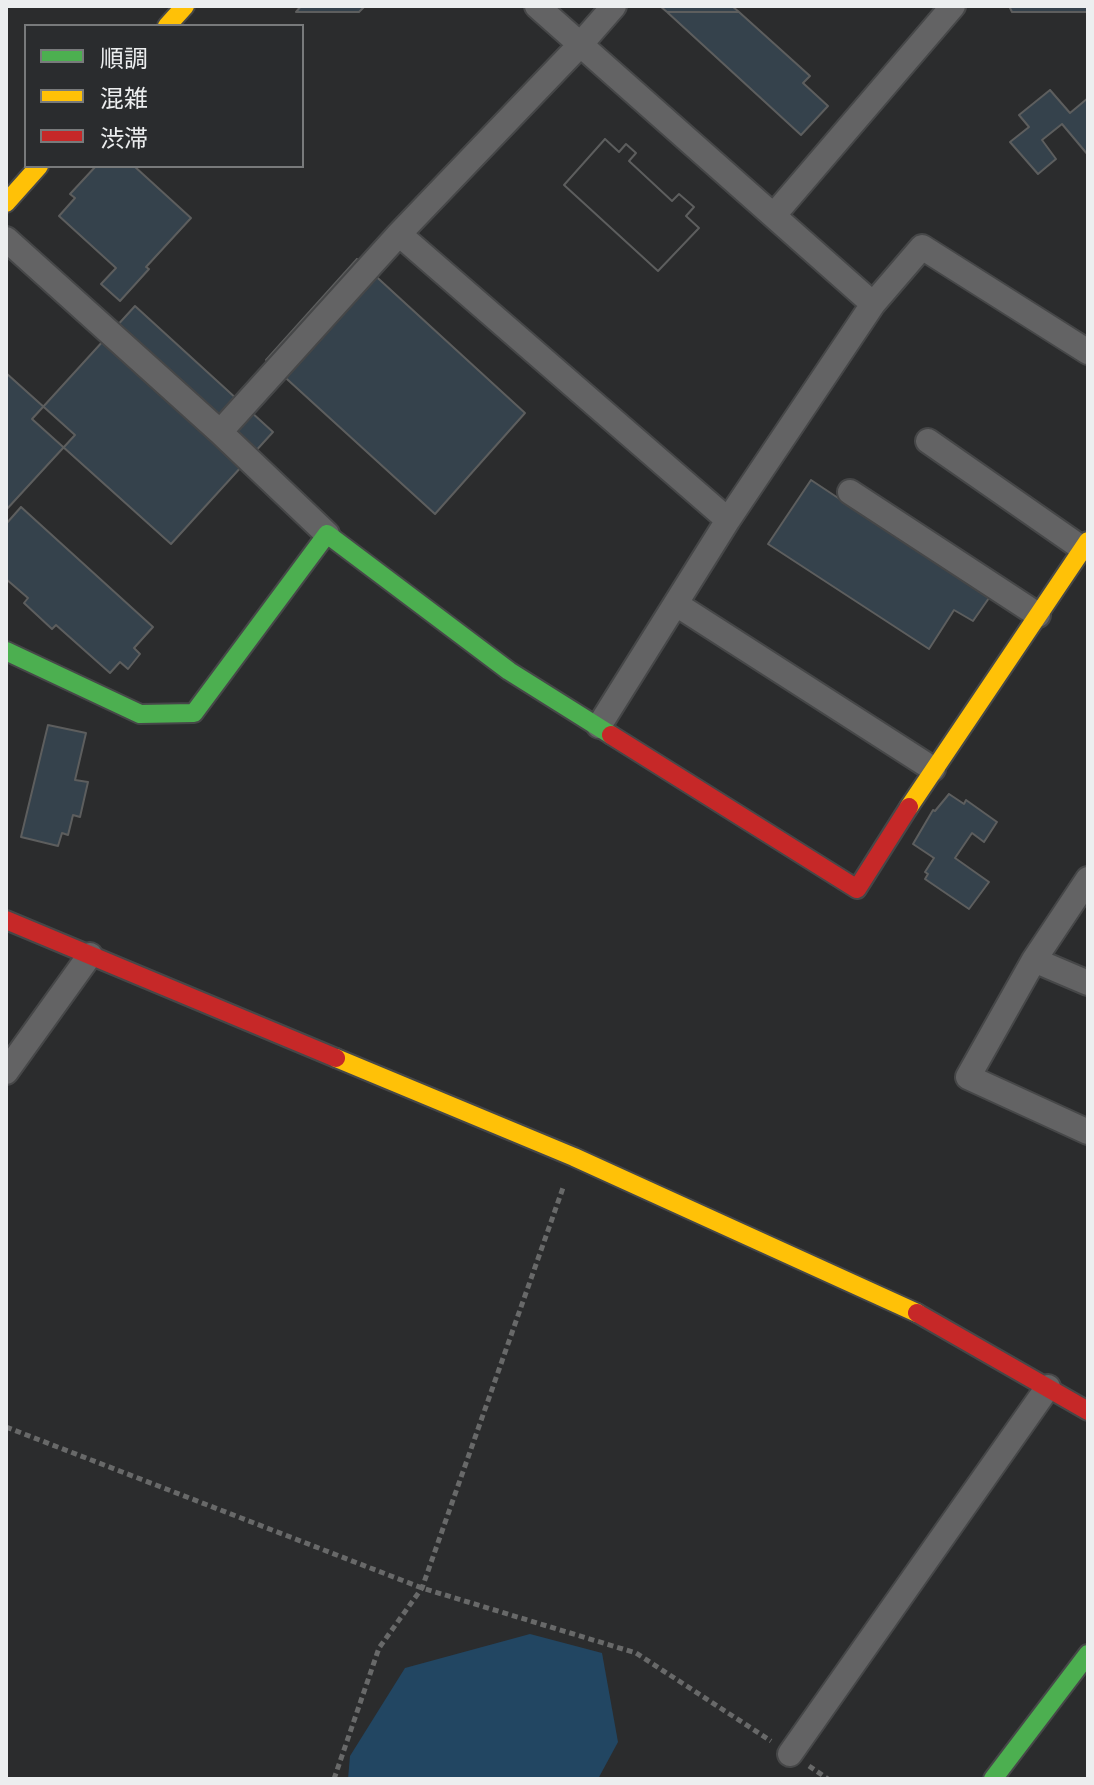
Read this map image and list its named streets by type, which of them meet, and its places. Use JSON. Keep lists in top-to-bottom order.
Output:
{
  "legend": ["順調", "混雑", "渋滞"]
}
